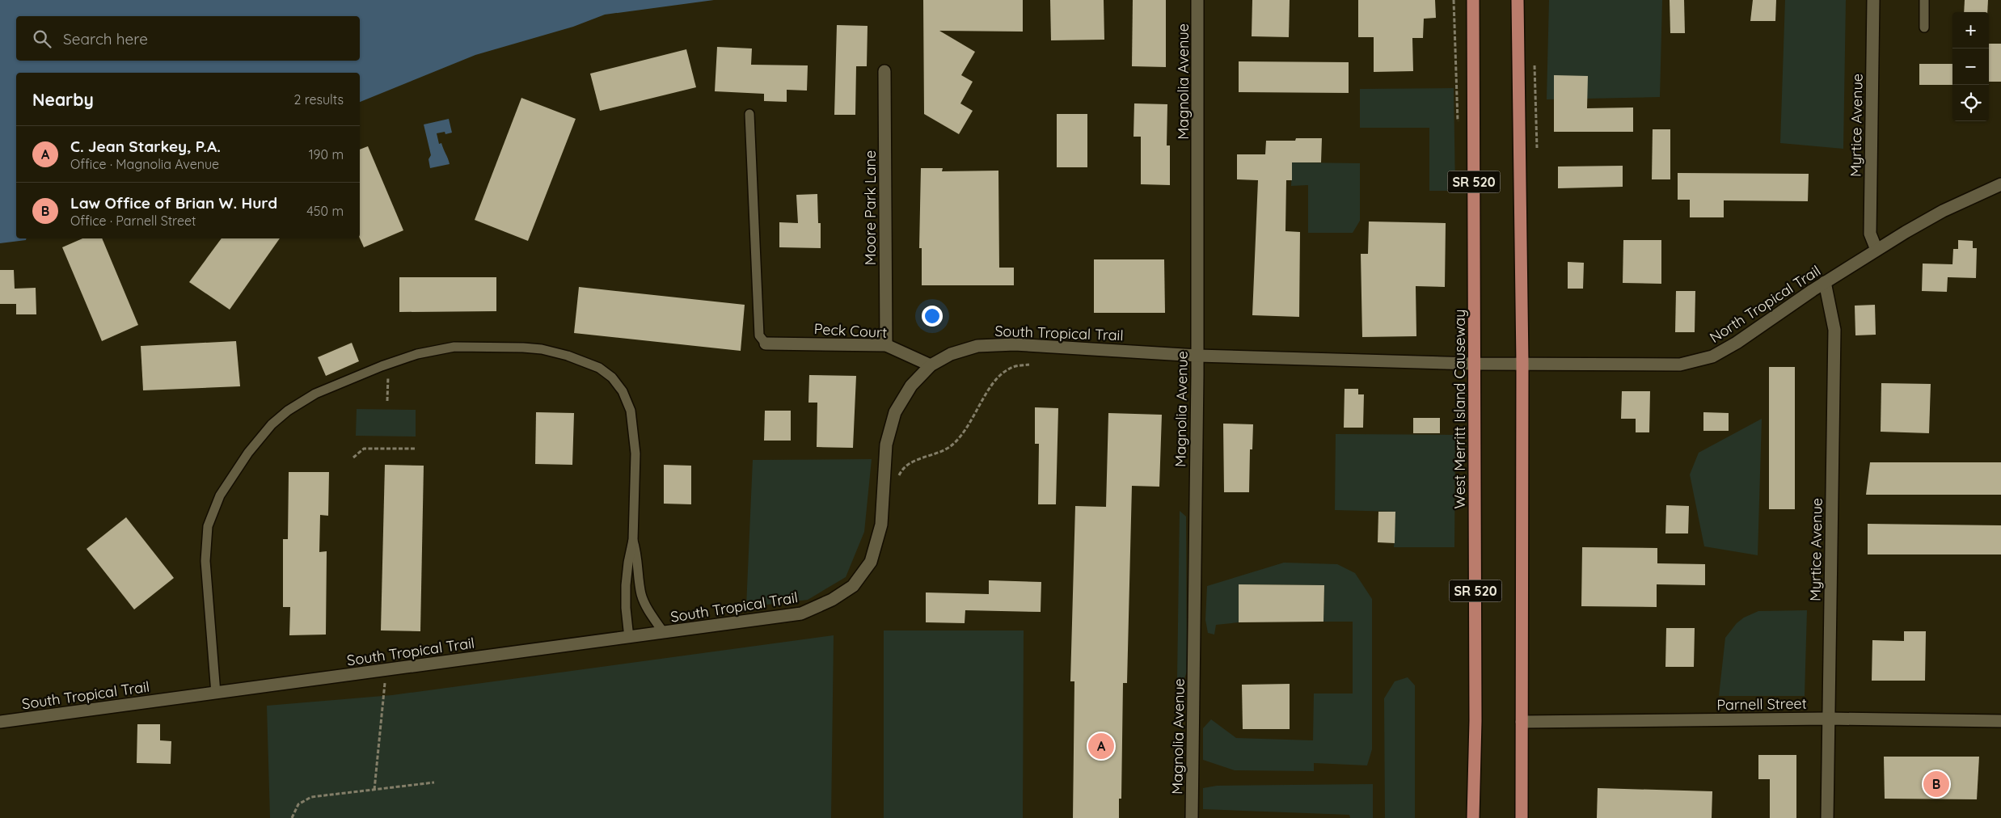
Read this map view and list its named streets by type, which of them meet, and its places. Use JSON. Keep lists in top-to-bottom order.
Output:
{
  "streets": {
    "main road": ["SR 520", "West Merritt Island Causeway"],
    "street": [
      "Magnolia Avenue",
      "Myrtice Avenue",
      "Moore Park Lane",
      "North Tropical Trail",
      "Peck Court",
      "South Tropical Trail",
      "Parnell Street"
    ]
  },
  "crossings": [
    ["Magnolia Avenue", "South Tropical Trail"],
    ["Myrtice Avenue", "North Tropical Trail"],
    ["Myrtice Avenue", "Parnell Street"],
    ["SR 520", "North Tropical Trail"],
    ["SR 520", "Parnell Street"],
    ["Moore Park Lane", "Peck Court"],
    ["North Tropical Trail", "South Tropical Trail"],
    ["North Tropical Trail", "West Merritt Island Causeway"],
    ["Peck Court", "South Tropical Trail"],
    ["South Tropical Trail", "West Merritt Island Causeway"]
  ],
  "page": {
    "map_buttons": ["+", "−"],
    "search": "Search here",
    "heading": ["Nearby", "2 results"],
    "list": [
      {
        "mark": "A",
        "name": "C. Jean Starkey, P.A.",
        "note": "Office · Magnolia Avenue",
        "value": "190 m"
      },
      {
        "mark": "B",
        "name": "Law Office of Brian W. Hurd",
        "note": "Office · Parnell Street",
        "value": "450 m"
      }
    ],
    "pins": ["A", "B"]
  }
}
